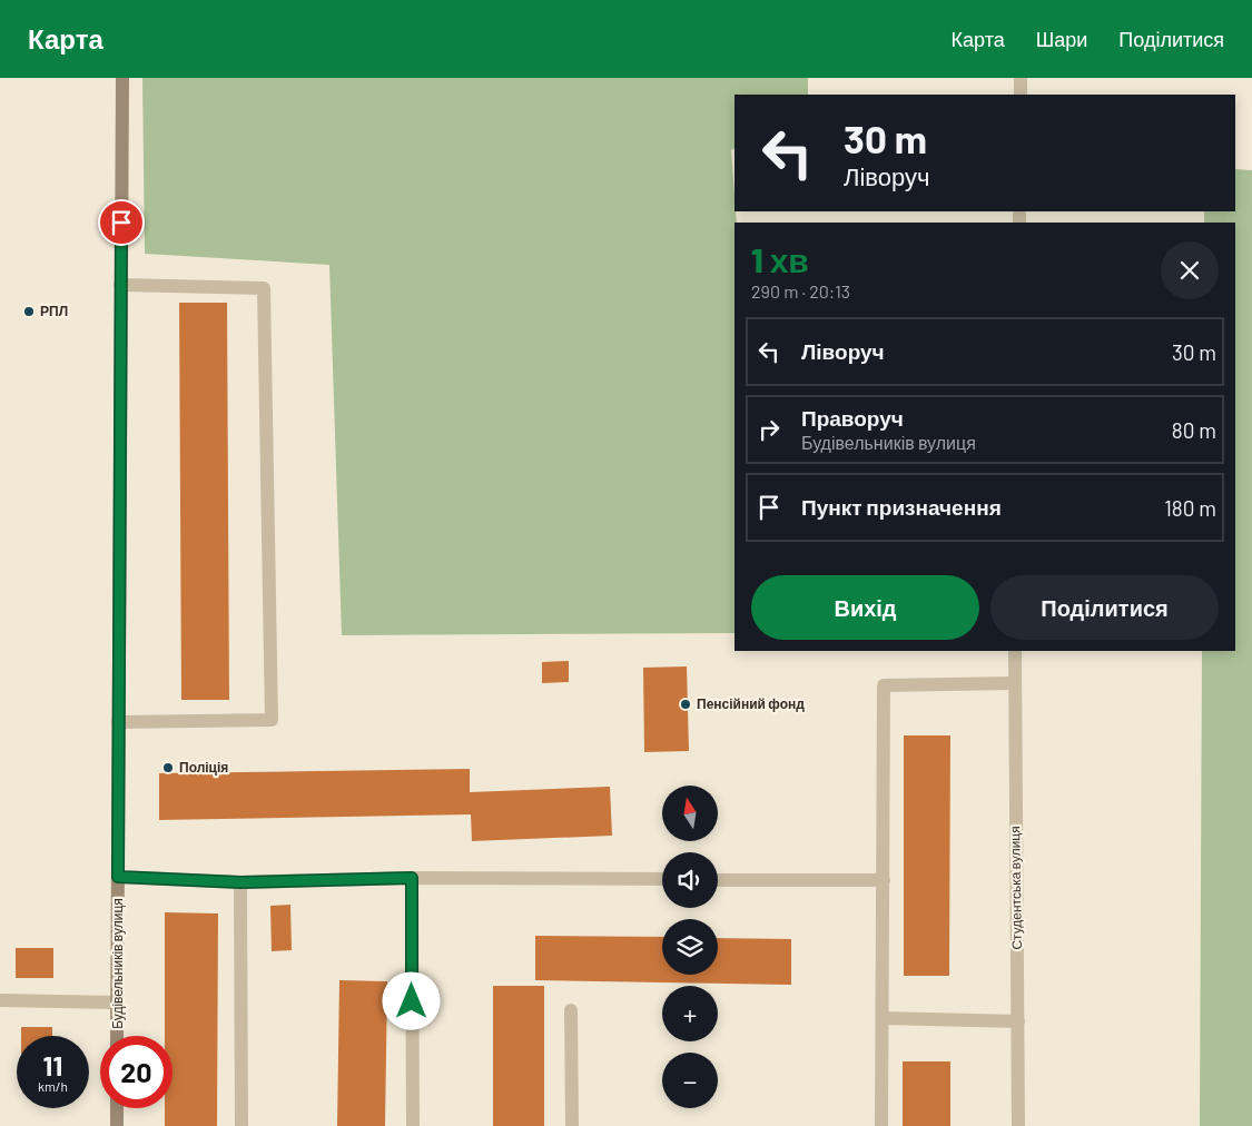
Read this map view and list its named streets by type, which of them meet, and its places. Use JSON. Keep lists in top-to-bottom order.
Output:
{
  "streets": {
    "street": ["Студентська вулиця", "Будівельників вулиця"]
  },
  "places": ["РПЛ", "Пенсійний фонд", "Поліція"],
  "north": "top",
  "page": {
    "header": "Карта",
    "nav": ["Карта", "Шари", "Поділитися"],
    "turn": ["30 m", "Ліворуч"],
    "heading": ["1 хв", "290 m · 20:13"],
    "list": [
      {
        "name": "Ліворуч",
        "value": "30 m"
      },
      {
        "name": "Праворуч",
        "note": "Будівельників вулиця",
        "value": "80 m"
      },
      {
        "name": "Пункт призначення",
        "value": "180 m"
      }
    ],
    "buttons": ["Вихід", "Поділитися"],
    "map_buttons": ["+", "−"],
    "speed": "11 km/h",
    "limit": "20"
  }
}
